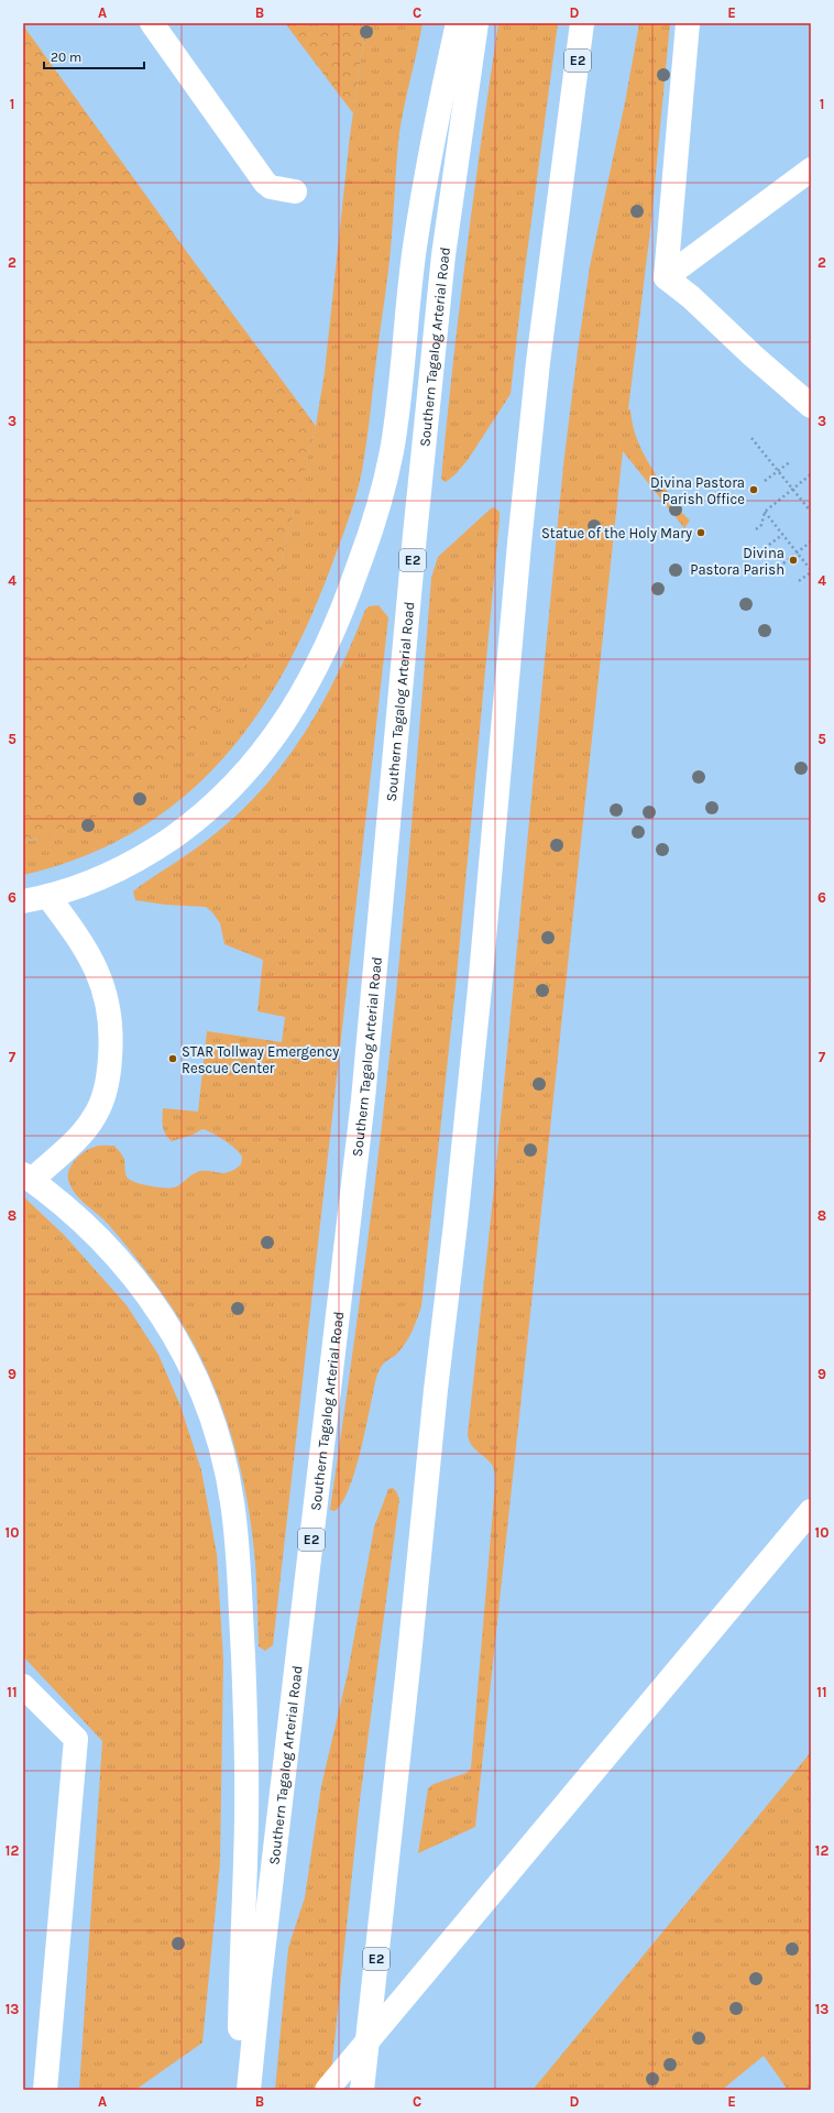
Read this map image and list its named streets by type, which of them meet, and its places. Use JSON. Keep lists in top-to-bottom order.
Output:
{
  "streets": {
    "main road": ["E2", "Southern Tagalog Arterial Road"]
  },
  "places": [
    "Divina Pastora Parish Office",
    "Statue of the Holy Mary",
    "Divina Pastora Parish",
    "STAR Tollway Emergency Rescue Center"
  ],
  "scale_bar": "20 m",
  "grid": {
    "columns": [
      "A",
      "B",
      "C",
      "D",
      "E"
    ],
    "rows": [
      "1",
      "2",
      "3",
      "4",
      "5",
      "6",
      "7",
      "8",
      "9",
      "10",
      "11",
      "12",
      "13"
    ]
  }
}
